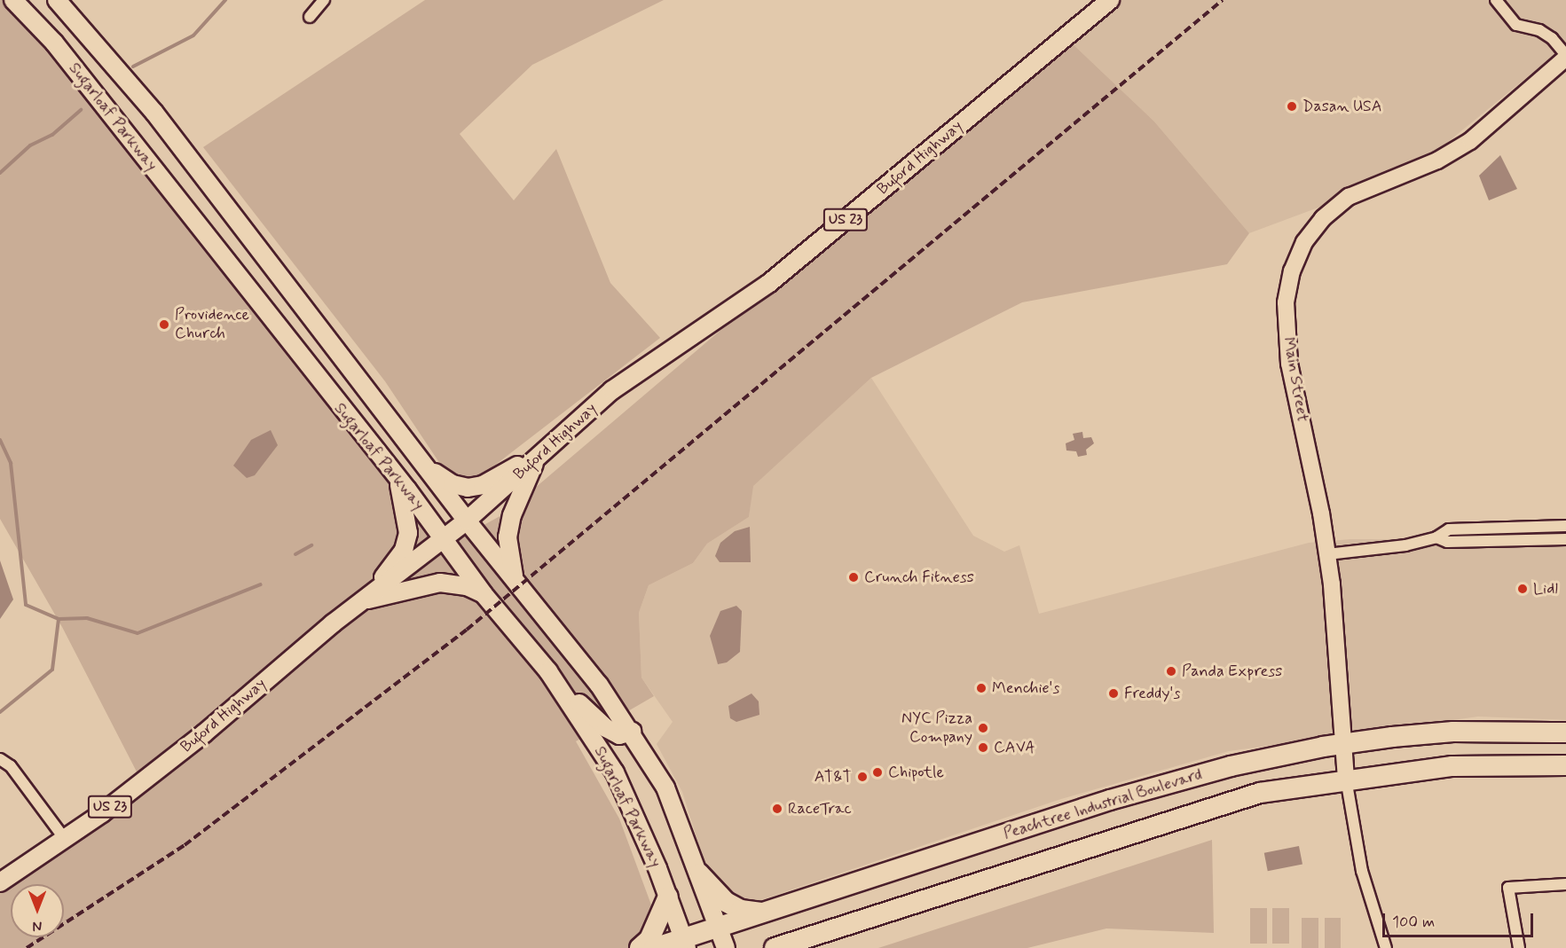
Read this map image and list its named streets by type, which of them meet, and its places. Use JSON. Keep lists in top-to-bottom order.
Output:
{
  "streets": {
    "highway": ["Peachtree Industrial Boulevard"],
    "main road": ["Sugarloaf Parkway", "Buford Highway", "US 23"],
    "street": ["Main Street"]
  },
  "crossings": [
    ["Sugarloaf Parkway", "Buford Highway"],
    ["Sugarloaf Parkway", "Peachtree Industrial Boulevard"],
    ["Main Street", "Peachtree Industrial Boulevard"]
  ],
  "places": [
    "Dasan USA",
    "Providence Church",
    "Crunch Fitness",
    "Lidl",
    "Panda Express",
    "Menchie's",
    "Freddy's",
    "NYC Pizza Company",
    "CAVA",
    "Chipotle",
    "AT&T",
    "RaceTrac"
  ],
  "scale_bar": "100 m",
  "north": "bottom"
}
